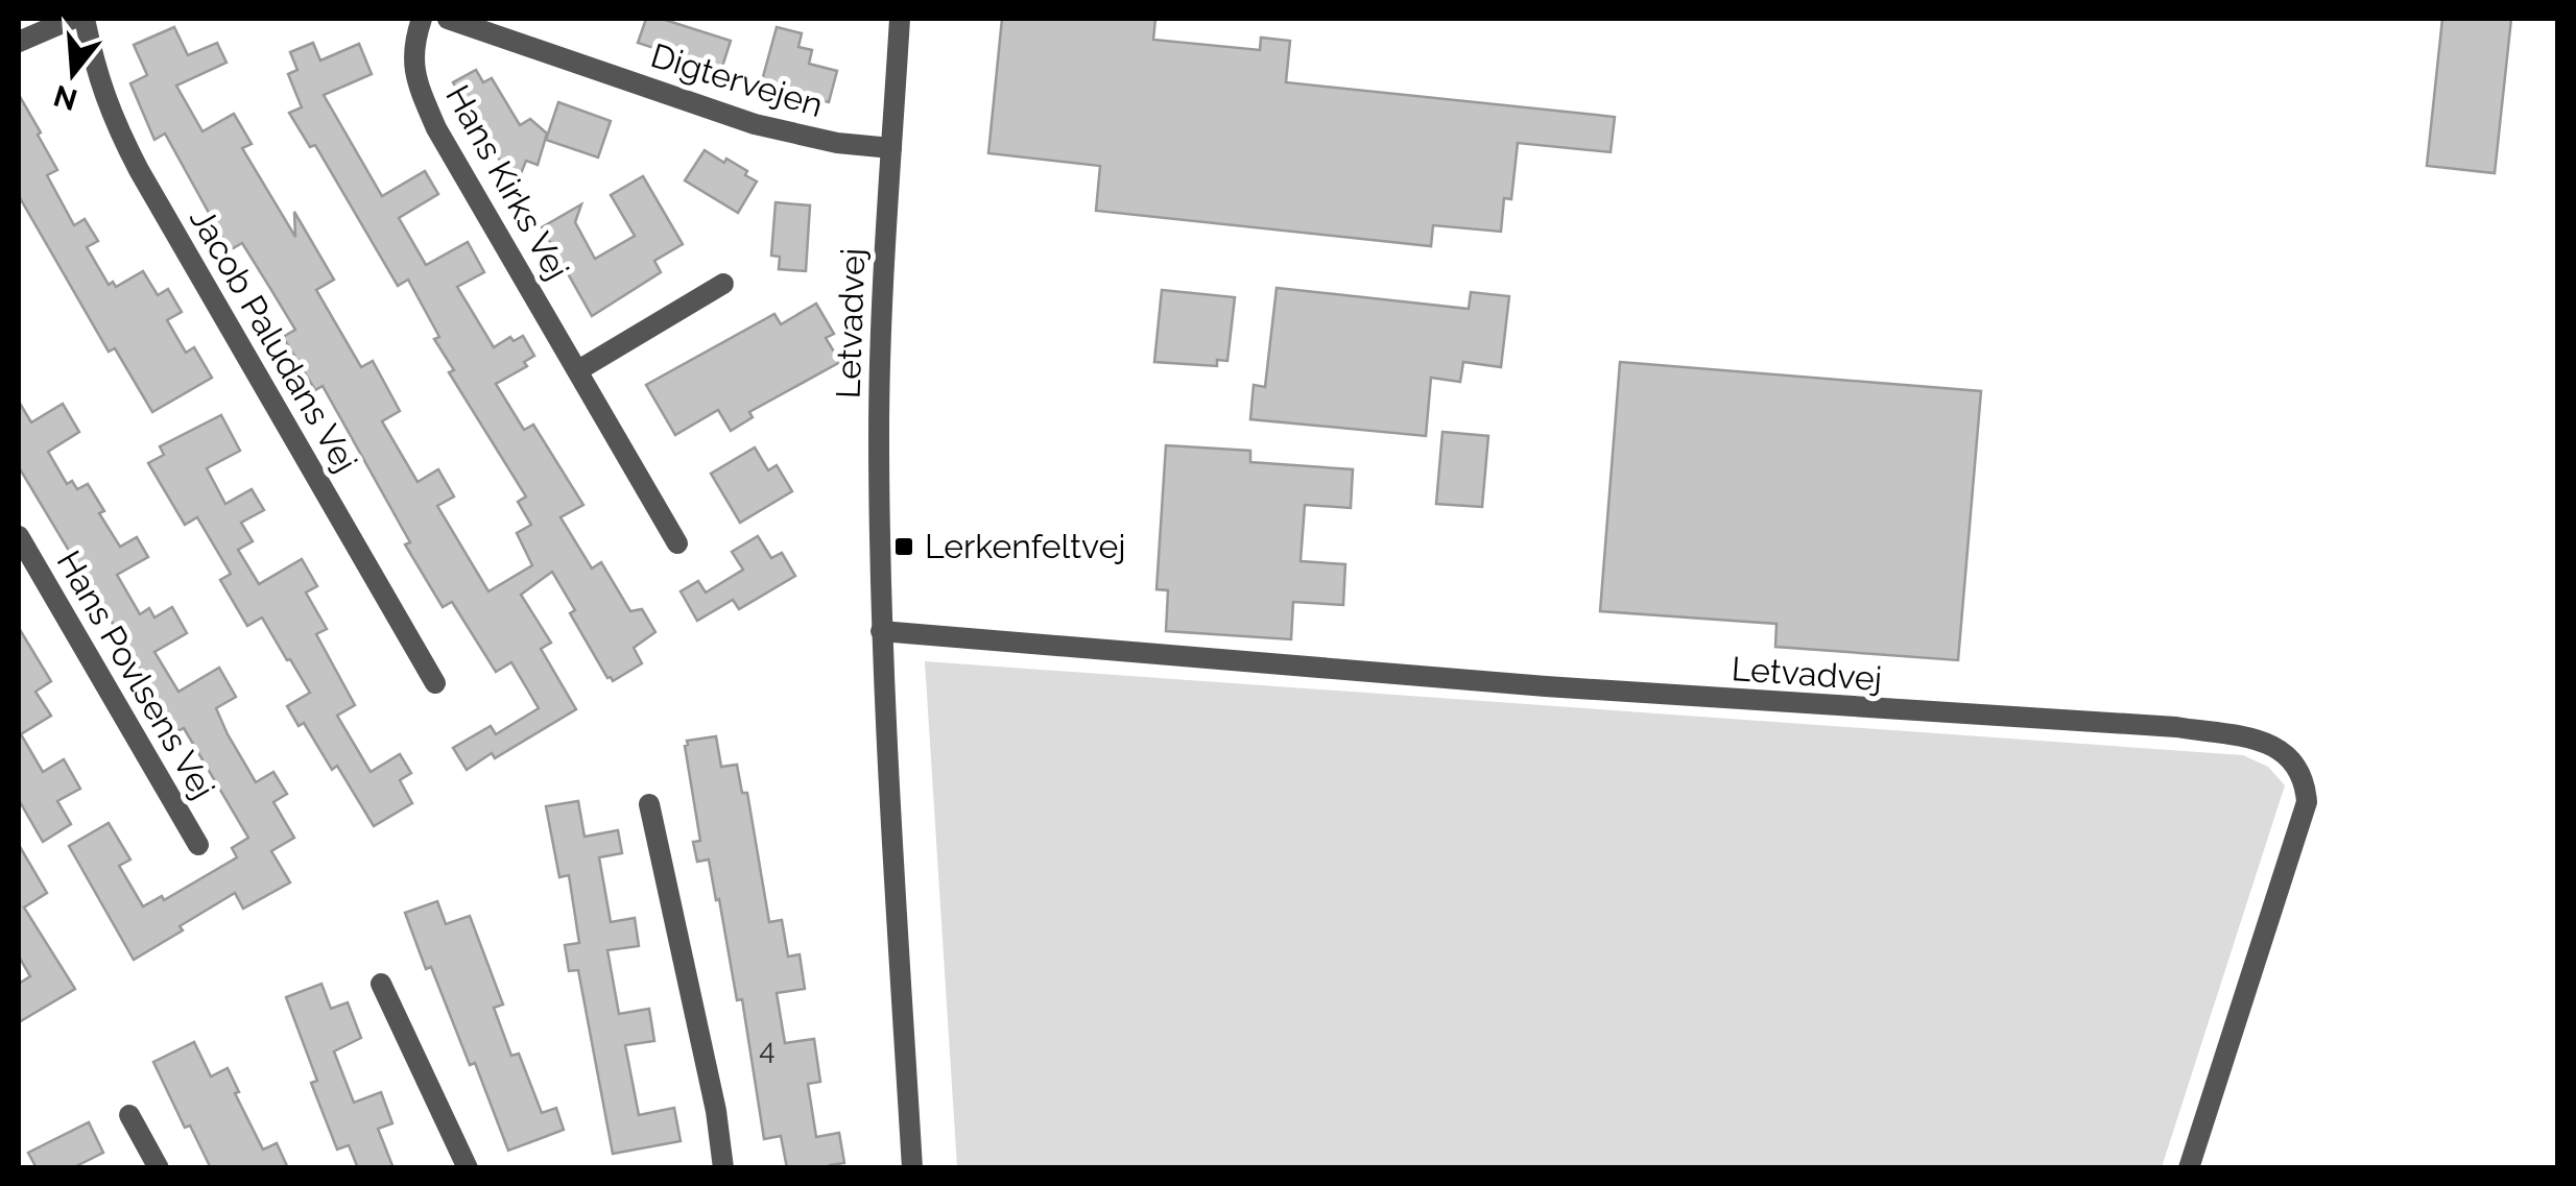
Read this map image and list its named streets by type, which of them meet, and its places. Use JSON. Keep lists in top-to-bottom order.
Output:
{
  "streets": {
    "street": [
      "Digtervejen",
      "Hans Kirks Vej",
      "Letvadvej",
      "Jacob Paludans Vej",
      "Hans Povlsens Vej"
    ]
  },
  "crossings": [
    ["Digtervejen", "Letvadvej"]
  ],
  "places": {
    "transit": ["Lerkenfeltvej"]
  },
  "house_numbers": ["4"],
  "north": "bottom"
}
